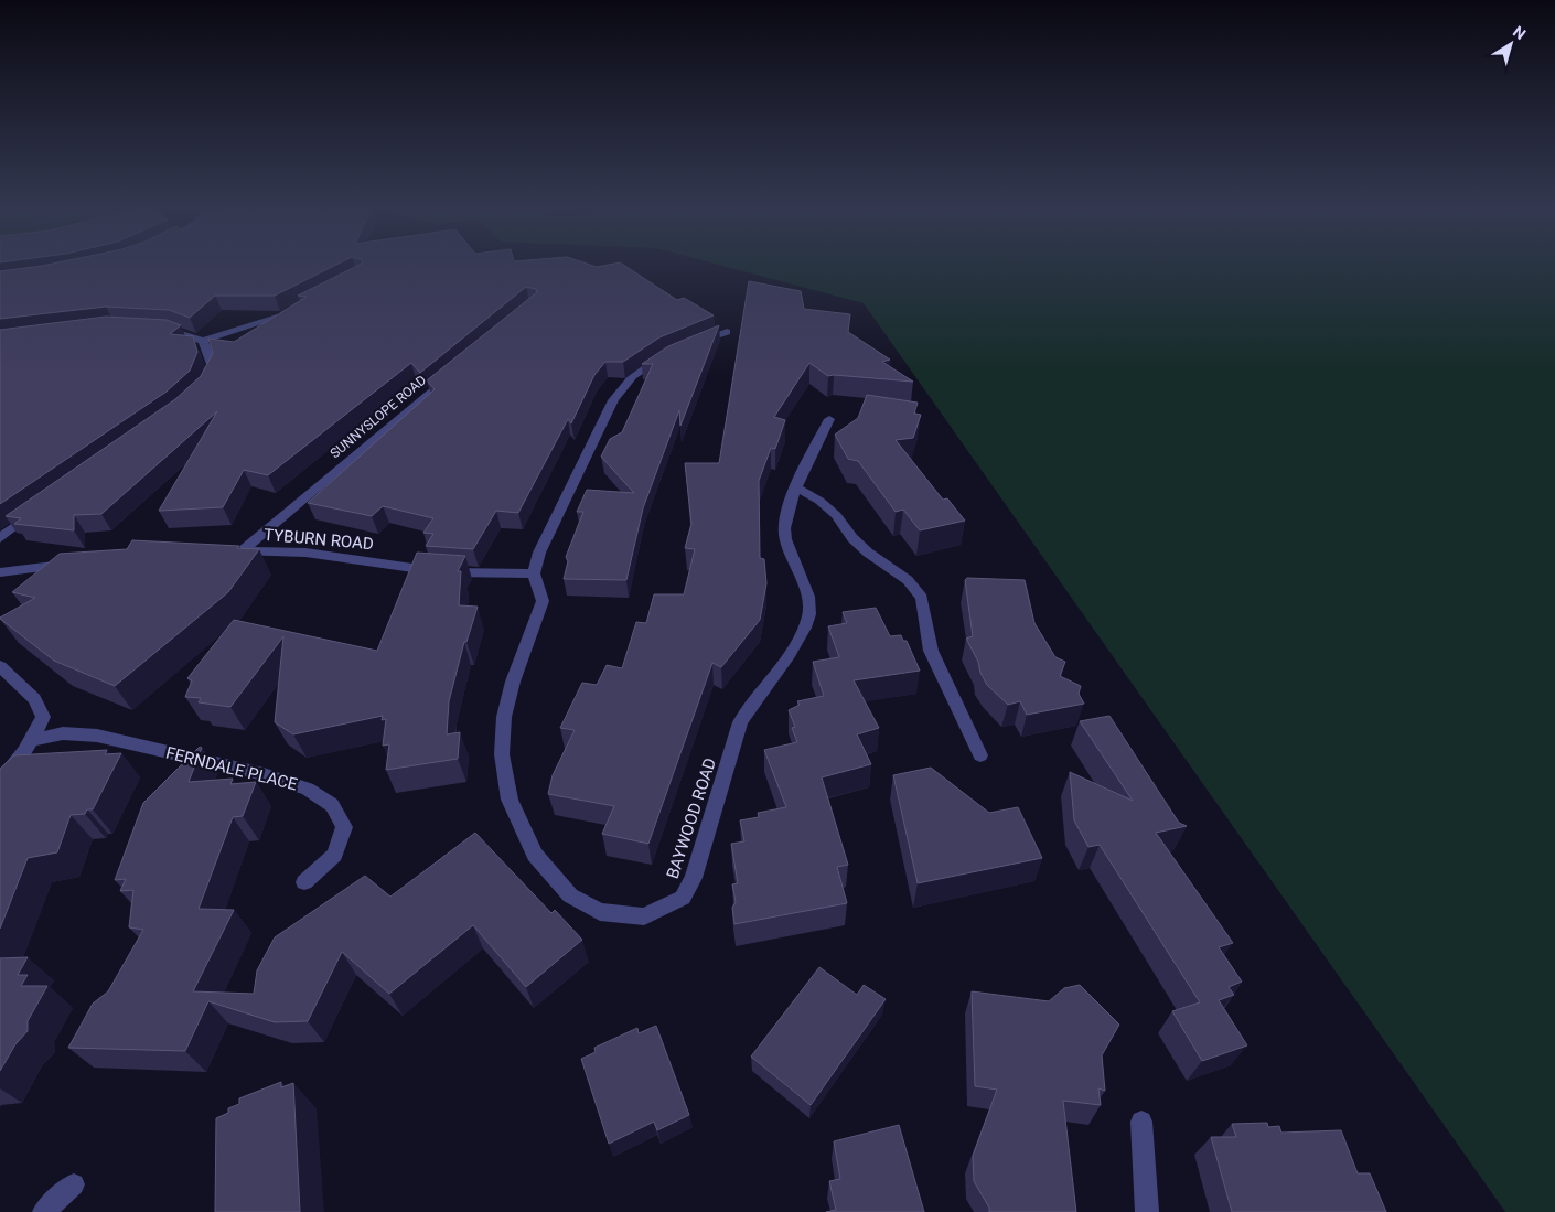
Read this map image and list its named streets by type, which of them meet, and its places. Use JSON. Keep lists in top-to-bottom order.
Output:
{
  "streets": {
    "street": [
      "SUNNYSLOPE ROAD",
      "TYBURN ROAD",
      "FERNDALE PLACE",
      "BAYWOOD ROAD"
    ]
  },
  "crossings": [
    ["SUNNYSLOPE ROAD", "TYBURN ROAD"],
    ["TYBURN ROAD", "BAYWOOD ROAD"]
  ],
  "north": "top right"
}
